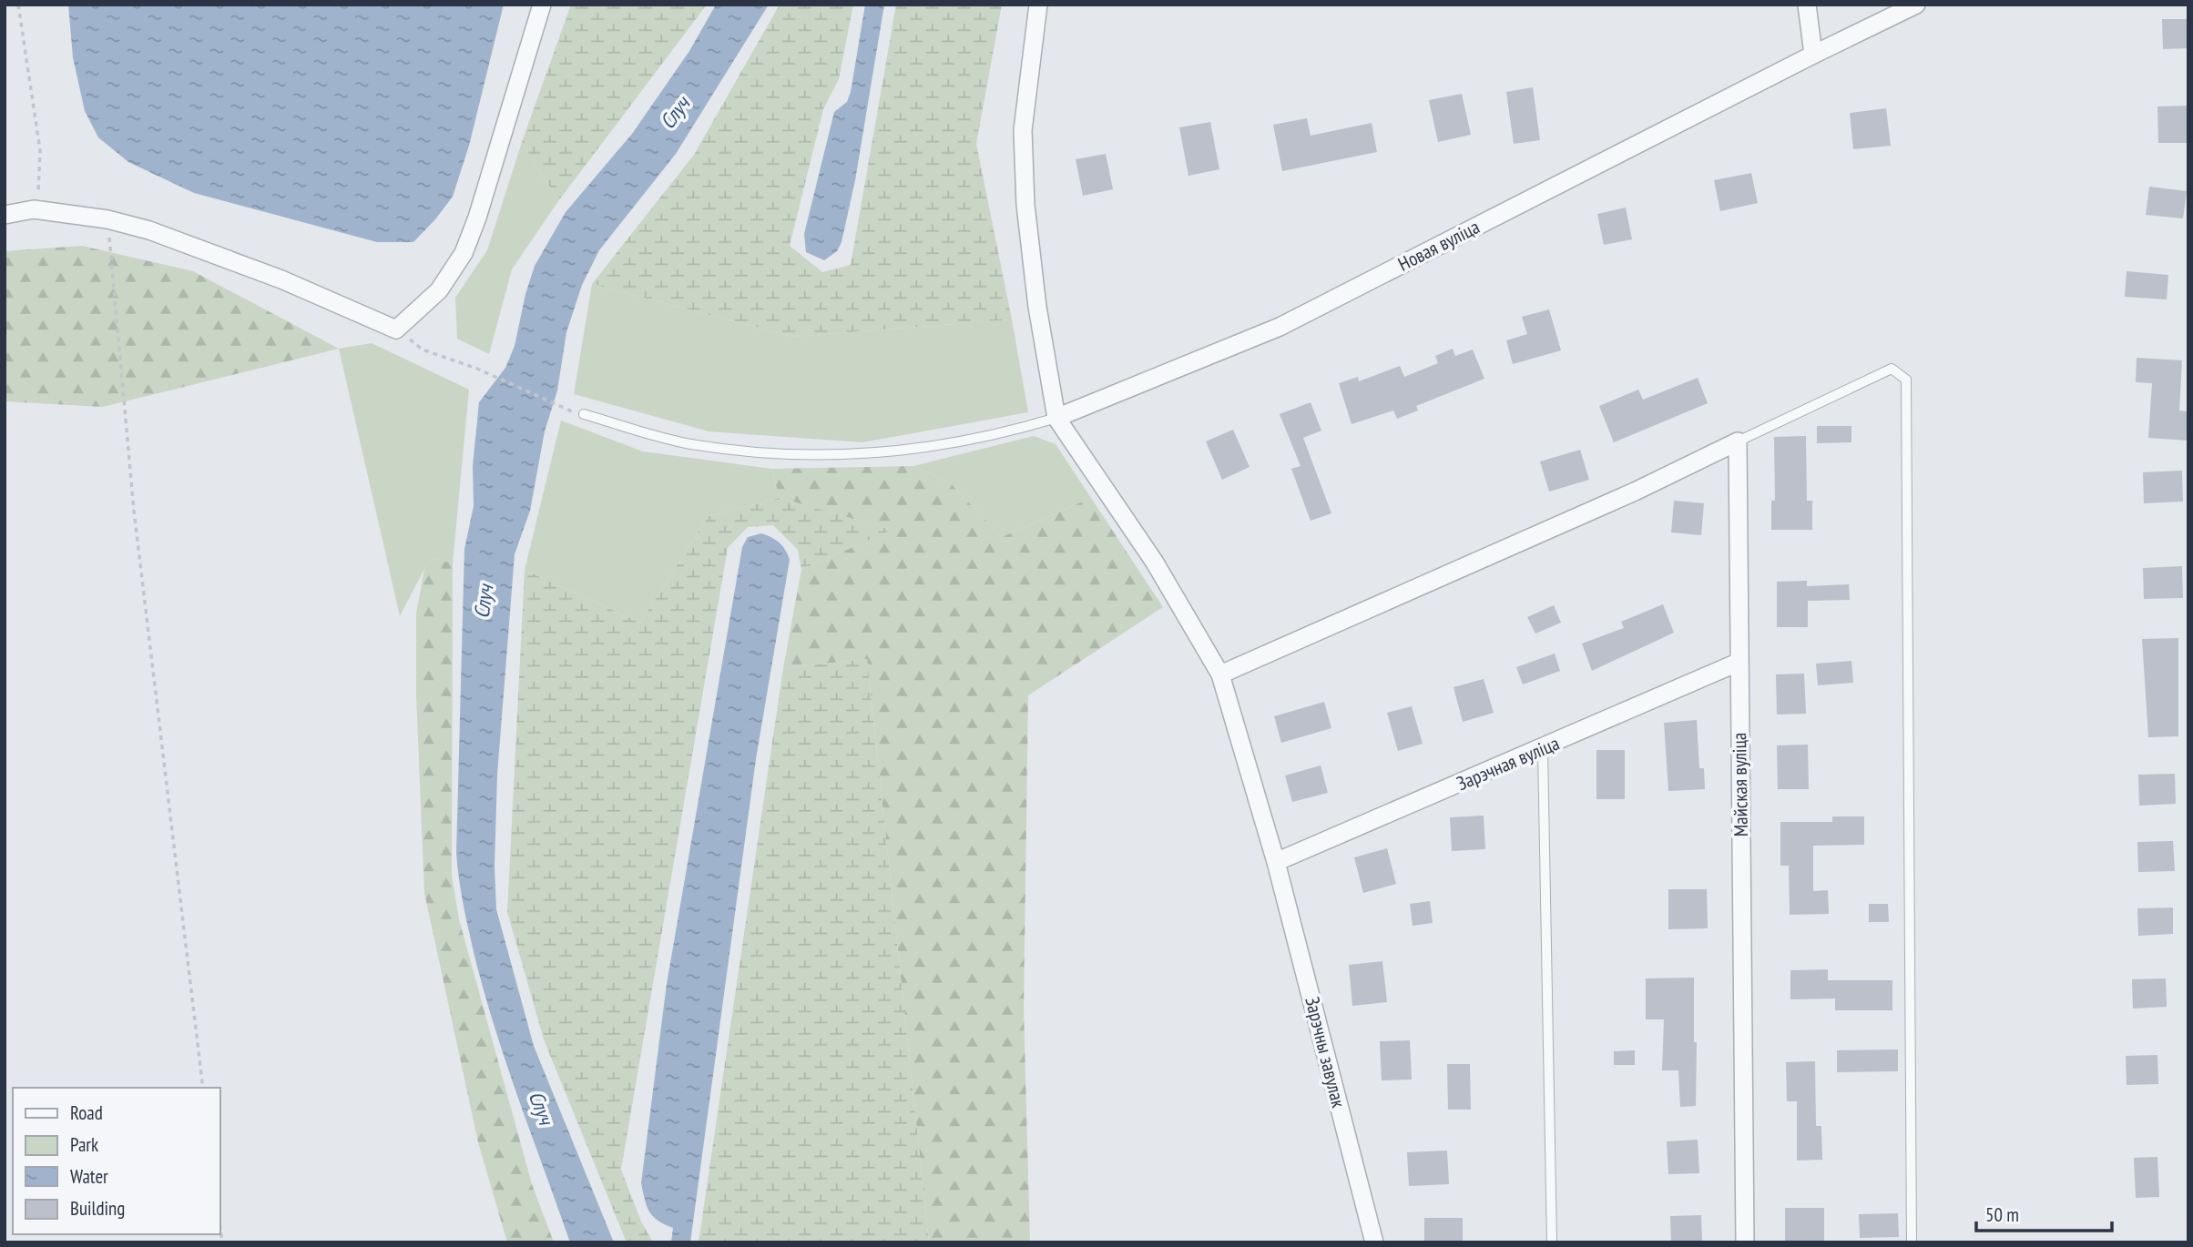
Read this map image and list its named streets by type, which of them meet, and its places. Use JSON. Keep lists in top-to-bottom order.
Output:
{
  "streets": {
    "street": [
      "Новая вуліца",
      "Зарэчная вуліца",
      "Майская вуліца",
      "Зарэчны завулак"
    ]
  },
  "crossings": [
    ["Новая вуліца", "Зарэчны завулак"],
    ["Зарэчная вуліца", "Майская вуліца"],
    ["Зарэчная вуліца", "Зарэчны завулак"]
  ],
  "water": ["Случ"],
  "legend": [
    "Road",
    "Park",
    "Water",
    "Building"
  ],
  "scale_bar": "50 m"
}
